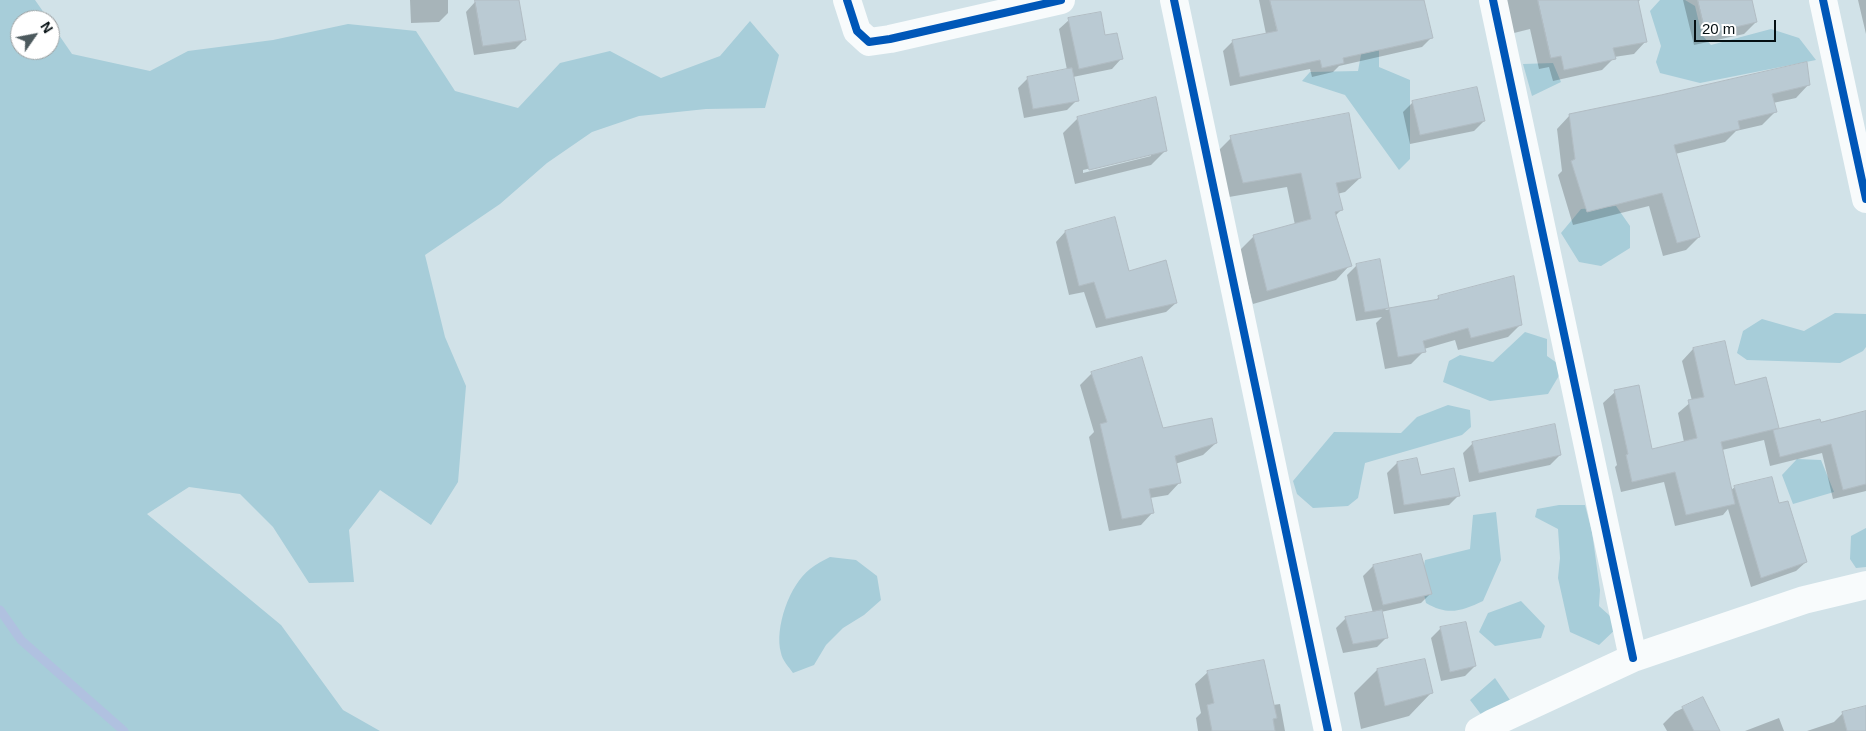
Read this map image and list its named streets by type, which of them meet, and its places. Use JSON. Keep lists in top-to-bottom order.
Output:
{
  "scale_bar": "20 m",
  "north": "top right"
}
